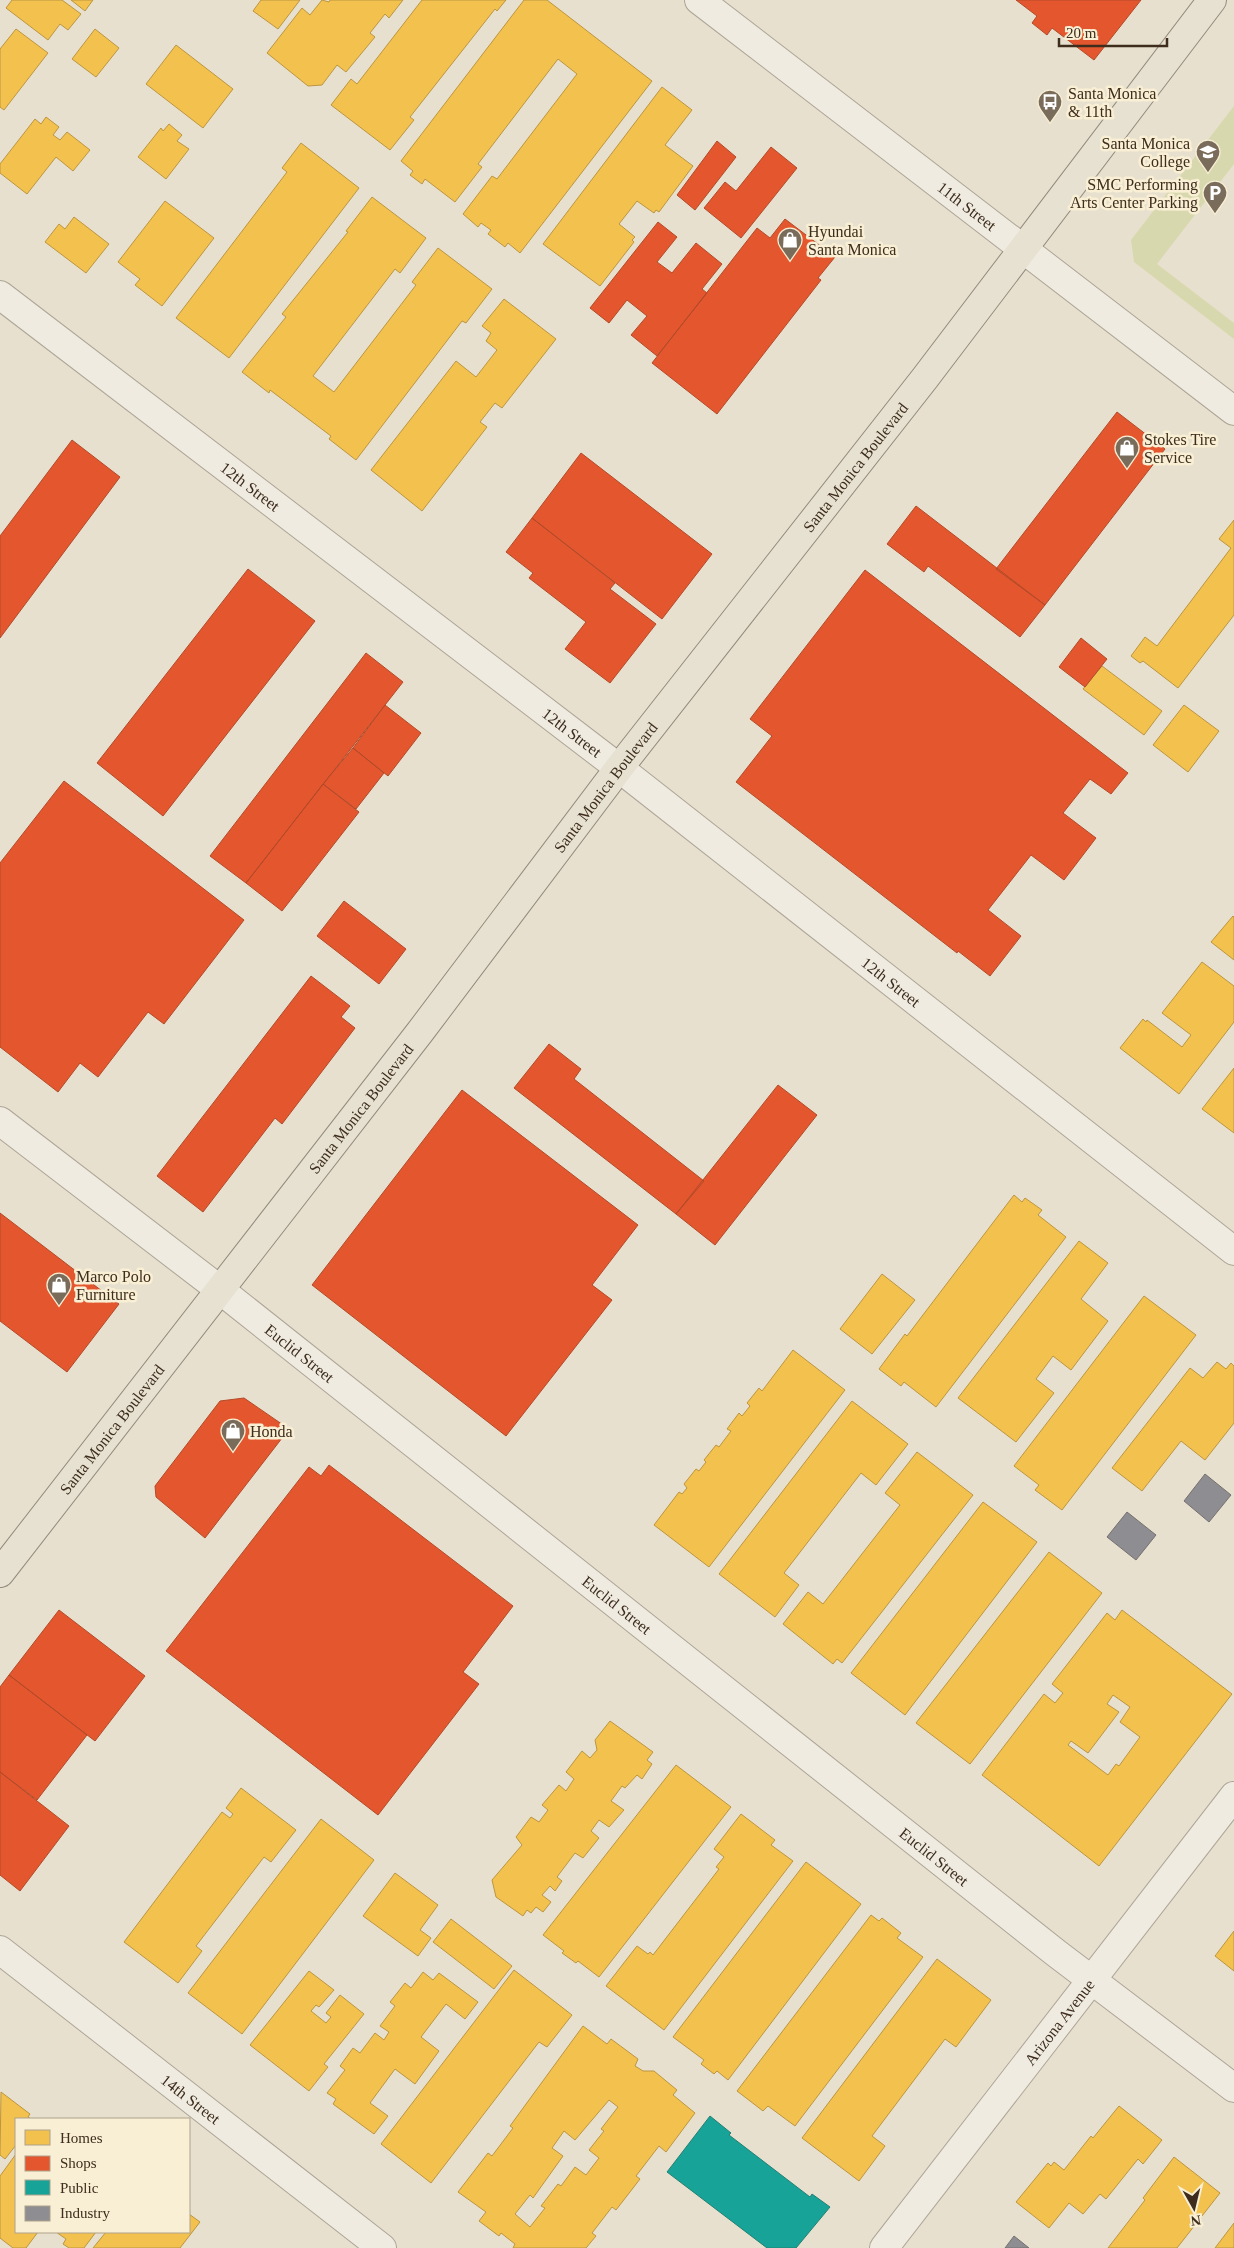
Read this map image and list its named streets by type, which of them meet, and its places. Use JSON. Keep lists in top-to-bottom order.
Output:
{
  "streets": {
    "main road": ["Santa Monica Boulevard"],
    "street": [
      "11th Street",
      "12th Street",
      "Euclid Street",
      "Arizona Avenue",
      "14th Street"
    ]
  },
  "crossings": [
    ["11th Street", "Santa Monica Boulevard"],
    ["Santa Monica Boulevard", "12th Street"],
    ["Santa Monica Boulevard", "Euclid Street"],
    ["Euclid Street", "Arizona Avenue"]
  ],
  "places": {
    "bus stop": ["Santa Monica & 11th"],
    "school or university": ["Santa Monica College"],
    "parking": ["SMC Performing Arts Center Parking"],
    "shop": [
      "Hyundai Santa Monica",
      "Stokes Tire Service",
      "Marco Polo Furniture",
      "Honda"
    ]
  },
  "legend": [
    "Homes",
    "Shops",
    "Public",
    "Industry"
  ],
  "scale_bar": "20 m",
  "north": "bottom"
}
